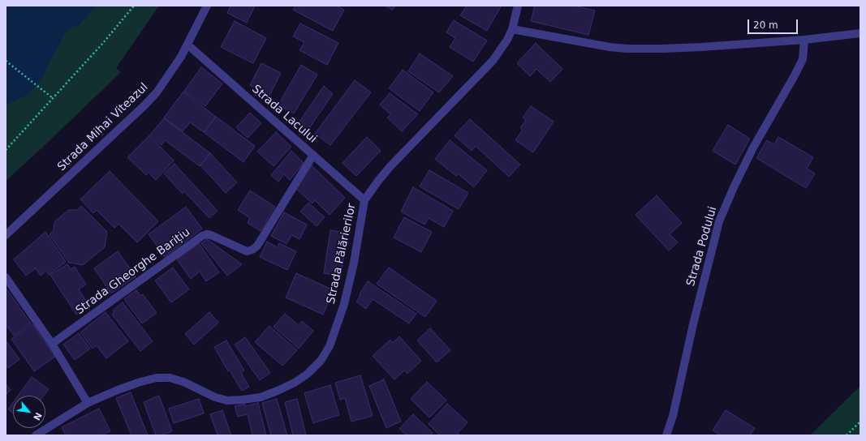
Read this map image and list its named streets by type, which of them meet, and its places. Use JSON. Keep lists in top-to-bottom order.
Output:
{
  "streets": {
    "street": [
      "Strada Lacului",
      "Strada Mihai Viteazul",
      "Strada Podului",
      "Strada Pălărierilor",
      "Strada Gheorghe Barițiu"
    ]
  },
  "crossings": [
    ["Strada Lacului", "Strada Mihai Viteazul"],
    ["Strada Lacului", "Strada Pălărierilor"],
    ["Strada Lacului", "Strada Gheorghe Barițiu"]
  ],
  "scale_bar": "20 m",
  "north": "bottom right"
}
